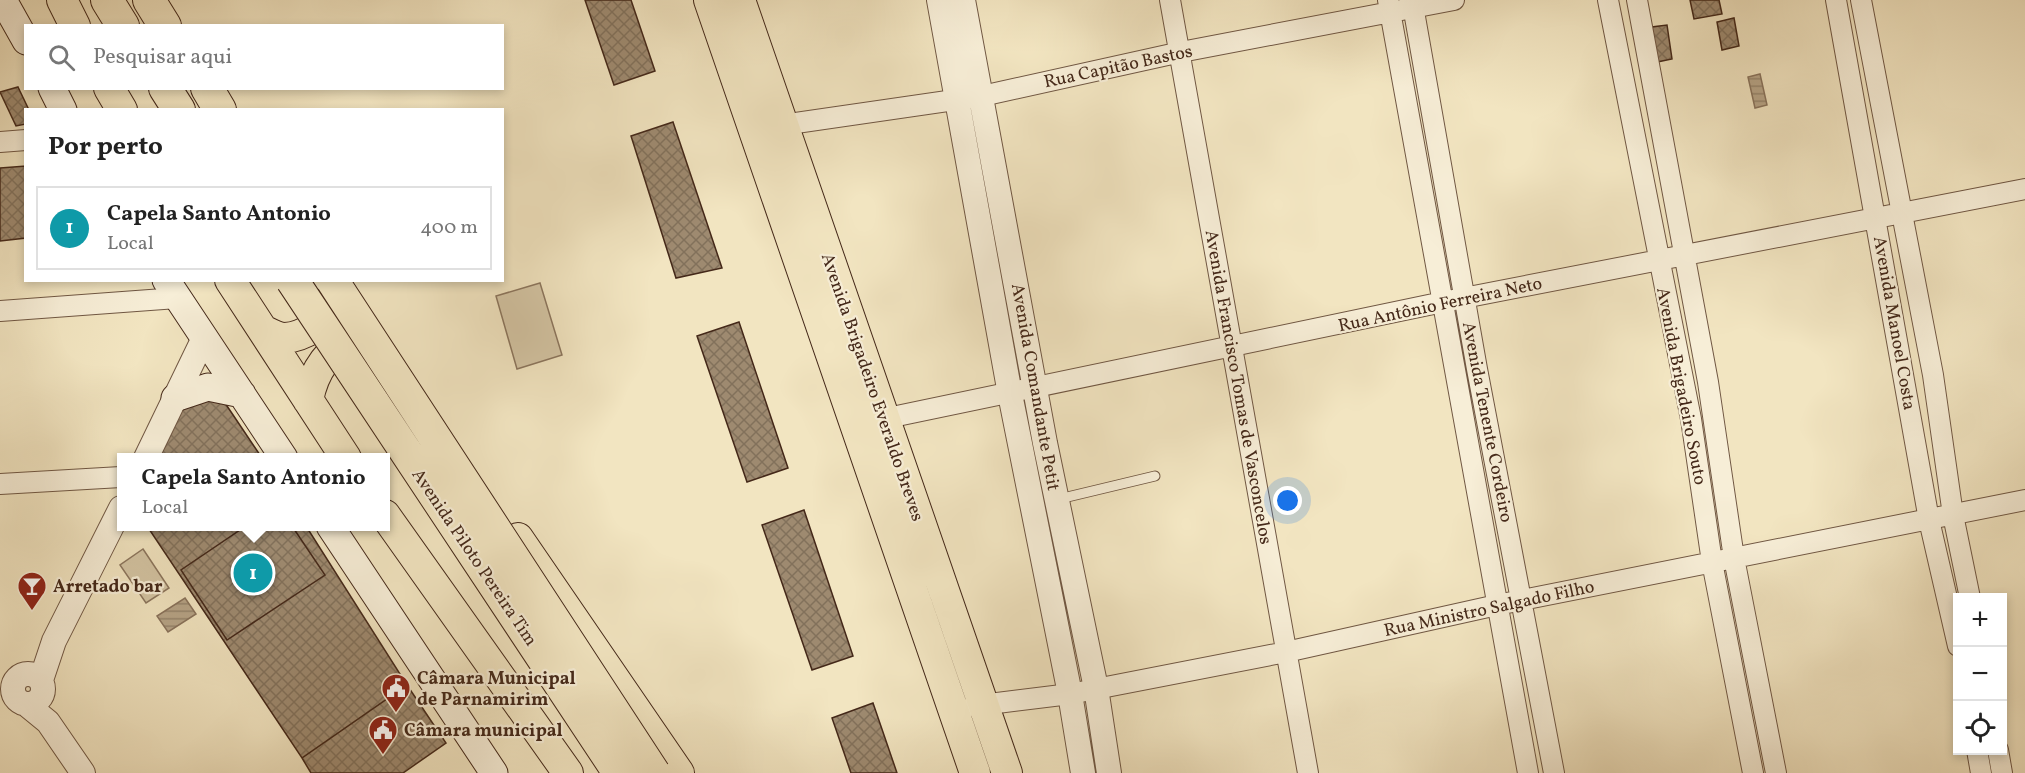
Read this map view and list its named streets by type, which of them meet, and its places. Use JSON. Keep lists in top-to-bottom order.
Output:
{
  "streets": {
    "highway": ["Avenida Piloto Pereira Tim"],
    "main road": ["Avenida Brigadeiro Everaldo Breves"],
    "street": [
      "Rua Capitão Bastos",
      "Rua Antônio Ferreira Neto",
      "Avenida Manoel Costa",
      "Avenida Brigadeiro Souto",
      "Avenida Comandante Petit",
      "Avenida Francisco Tomas de Vasconcelos",
      "Avenida Tenente Cordeiro",
      "Rua Ministro Salgado Filho"
    ]
  },
  "crossings": [
    ["Rua Capitão Bastos", "Avenida Brigadeiro Everaldo Breves"],
    ["Rua Capitão Bastos", "Avenida Comandante Petit"],
    ["Rua Capitão Bastos", "Avenida Francisco Tomas de Vasconcelos"],
    ["Rua Capitão Bastos", "Avenida Tenente Cordeiro"],
    ["Rua Antônio Ferreira Neto", "Avenida Manoel Costa"],
    ["Rua Antônio Ferreira Neto", "Avenida Brigadeiro Souto"],
    ["Rua Antônio Ferreira Neto", "Avenida Brigadeiro Everaldo Breves"],
    ["Rua Antônio Ferreira Neto", "Avenida Comandante Petit"],
    ["Rua Antônio Ferreira Neto", "Avenida Francisco Tomas de Vasconcelos"],
    ["Rua Antônio Ferreira Neto", "Avenida Tenente Cordeiro"],
    ["Avenida Manoel Costa", "Rua Ministro Salgado Filho"],
    ["Avenida Brigadeiro Souto", "Rua Ministro Salgado Filho"],
    ["Avenida Brigadeiro Everaldo Breves", "Rua Ministro Salgado Filho"],
    ["Avenida Comandante Petit", "Rua Ministro Salgado Filho"],
    ["Avenida Francisco Tomas de Vasconcelos", "Rua Ministro Salgado Filho"],
    ["Avenida Tenente Cordeiro", "Rua Ministro Salgado Filho"]
  ],
  "places": {
    "bar": ["Arretado bar"],
    "public building": ["Câmara Municipal de Parnamirim", "Câmara municipal"]
  },
  "page": {
    "search": "Pesquisar aqui",
    "heading": "Por perto",
    "list": [
      {
        "mark": "1",
        "name": "Capela Santo Antonio",
        "note": "Local",
        "value": "400 m"
      }
    ],
    "popup": ["Capela Santo Antonio", "Local"],
    "pins": "1",
    "map_buttons": ["+", "−"]
  }
}
